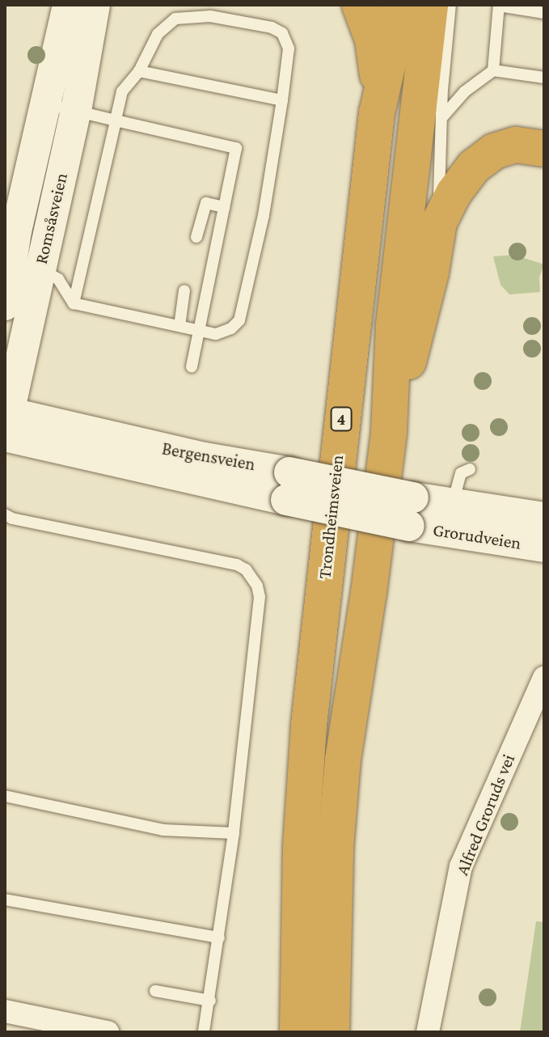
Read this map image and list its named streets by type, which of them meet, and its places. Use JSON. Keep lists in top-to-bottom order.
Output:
{
  "streets": {
    "highway": ["4", "Trondheimsveien"],
    "street": [
      "Romsåsveien",
      "Bergensveien",
      "Grorudveien",
      "Alfred Groruds vei"
    ]
  },
  "crossings": [
    ["Romsåsveien", "Bergensveien"],
    ["Bergensveien", "Grorudveien"]
  ]
}
